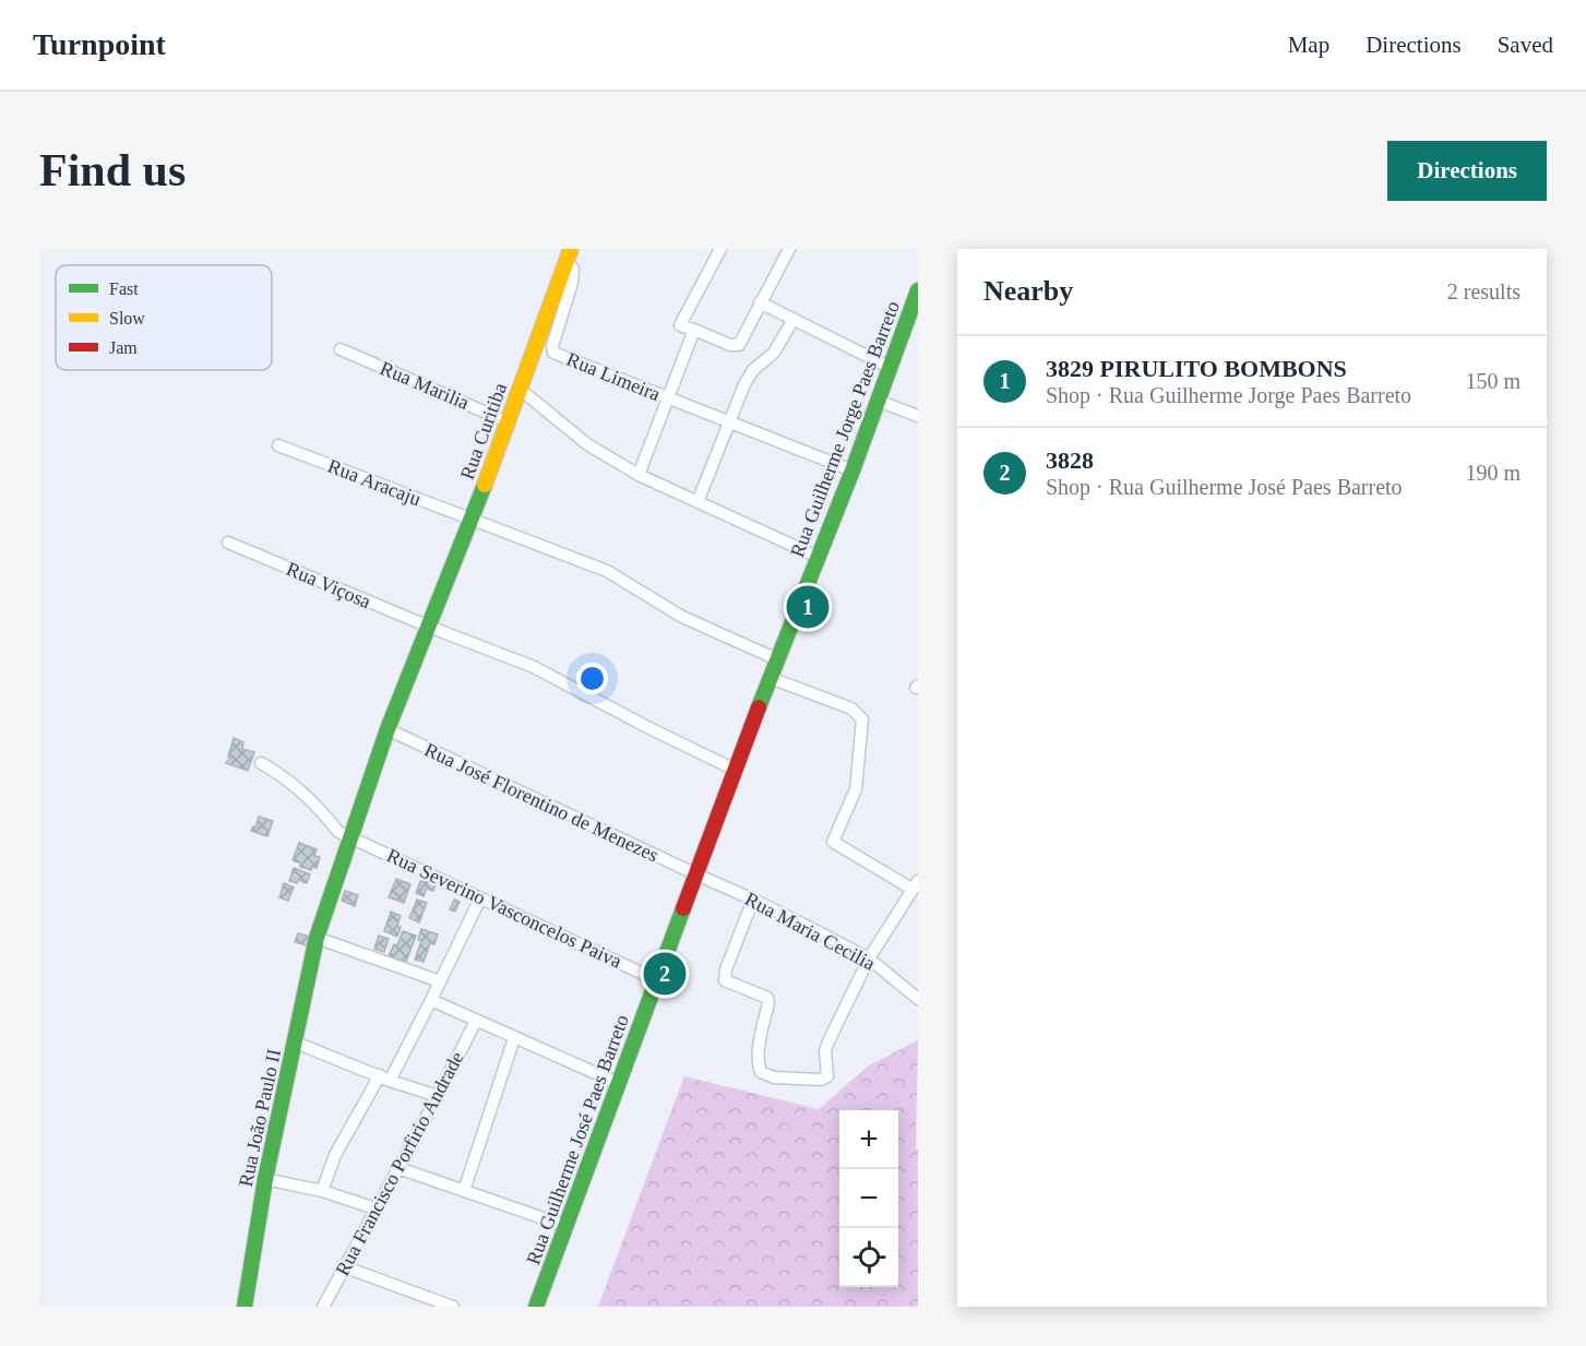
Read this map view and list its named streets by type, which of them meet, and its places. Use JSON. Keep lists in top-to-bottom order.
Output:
{
  "streets": {
    "street": [
      "Rua Limeira",
      "Rua Marilia",
      "Rua Guilherme Jorge Paes Barreto",
      "Rua Curitiba",
      "Rua Aracaju",
      "Rua Viçosa",
      "Rua José Florentino de Menezes",
      "Rua Severino Vasconcelos Paiva",
      "Rua Maria Cecilia",
      "Rua João Paulo II",
      "Rua Guilherme José Paes Barreto",
      "Rua Francisco Porfirio Andrade"
    ]
  },
  "crossings": [
    ["Rua Limeira", "Rua Guilherme Jorge Paes Barreto"],
    ["Rua Limeira", "Rua Curitiba"],
    ["Rua Marilia", "Rua Curitiba"],
    ["Rua Guilherme Jorge Paes Barreto", "Rua Aracaju"],
    ["Rua Guilherme Jorge Paes Barreto", "Rua Viçosa"],
    ["Rua Guilherme Jorge Paes Barreto", "Rua José Florentino de Menezes"],
    ["Rua Guilherme Jorge Paes Barreto", "Rua Maria Cecilia"],
    ["Rua Guilherme Jorge Paes Barreto", "Rua Guilherme José Paes Barreto"],
    ["Rua Curitiba", "Rua Aracaju"],
    ["Rua Curitiba", "Rua Viçosa"],
    ["Rua Curitiba", "Rua João Paulo II"],
    ["Rua Viçosa", "Rua João Paulo II"],
    ["Rua José Florentino de Menezes", "Rua Maria Cecilia"],
    ["Rua José Florentino de Menezes", "Rua João Paulo II"],
    ["Rua José Florentino de Menezes", "Rua Guilherme José Paes Barreto"],
    ["Rua Severino Vasconcelos Paiva", "Rua João Paulo II"],
    ["Rua Severino Vasconcelos Paiva", "Rua Guilherme José Paes Barreto"],
    ["Rua Maria Cecilia", "Rua Guilherme José Paes Barreto"]
  ],
  "legend": ["Fast", "Slow", "Jam"],
  "page": {
    "header": "Turnpoint",
    "nav": ["Map", "Directions", "Saved"],
    "buttons": "Directions",
    "title": "Find us",
    "heading": ["Nearby", "2 results"],
    "list": [
      {
        "mark": "1",
        "name": "3829 PIRULITO BOMBONS",
        "note": "Shop · Rua Guilherme Jorge Paes Barreto",
        "value": "150 m"
      },
      {
        "mark": "2",
        "name": "3828",
        "note": "Shop · Rua Guilherme José Paes Barreto",
        "value": "190 m"
      }
    ],
    "pins": ["1", "2"],
    "map_buttons": ["+", "−"]
  }
}
